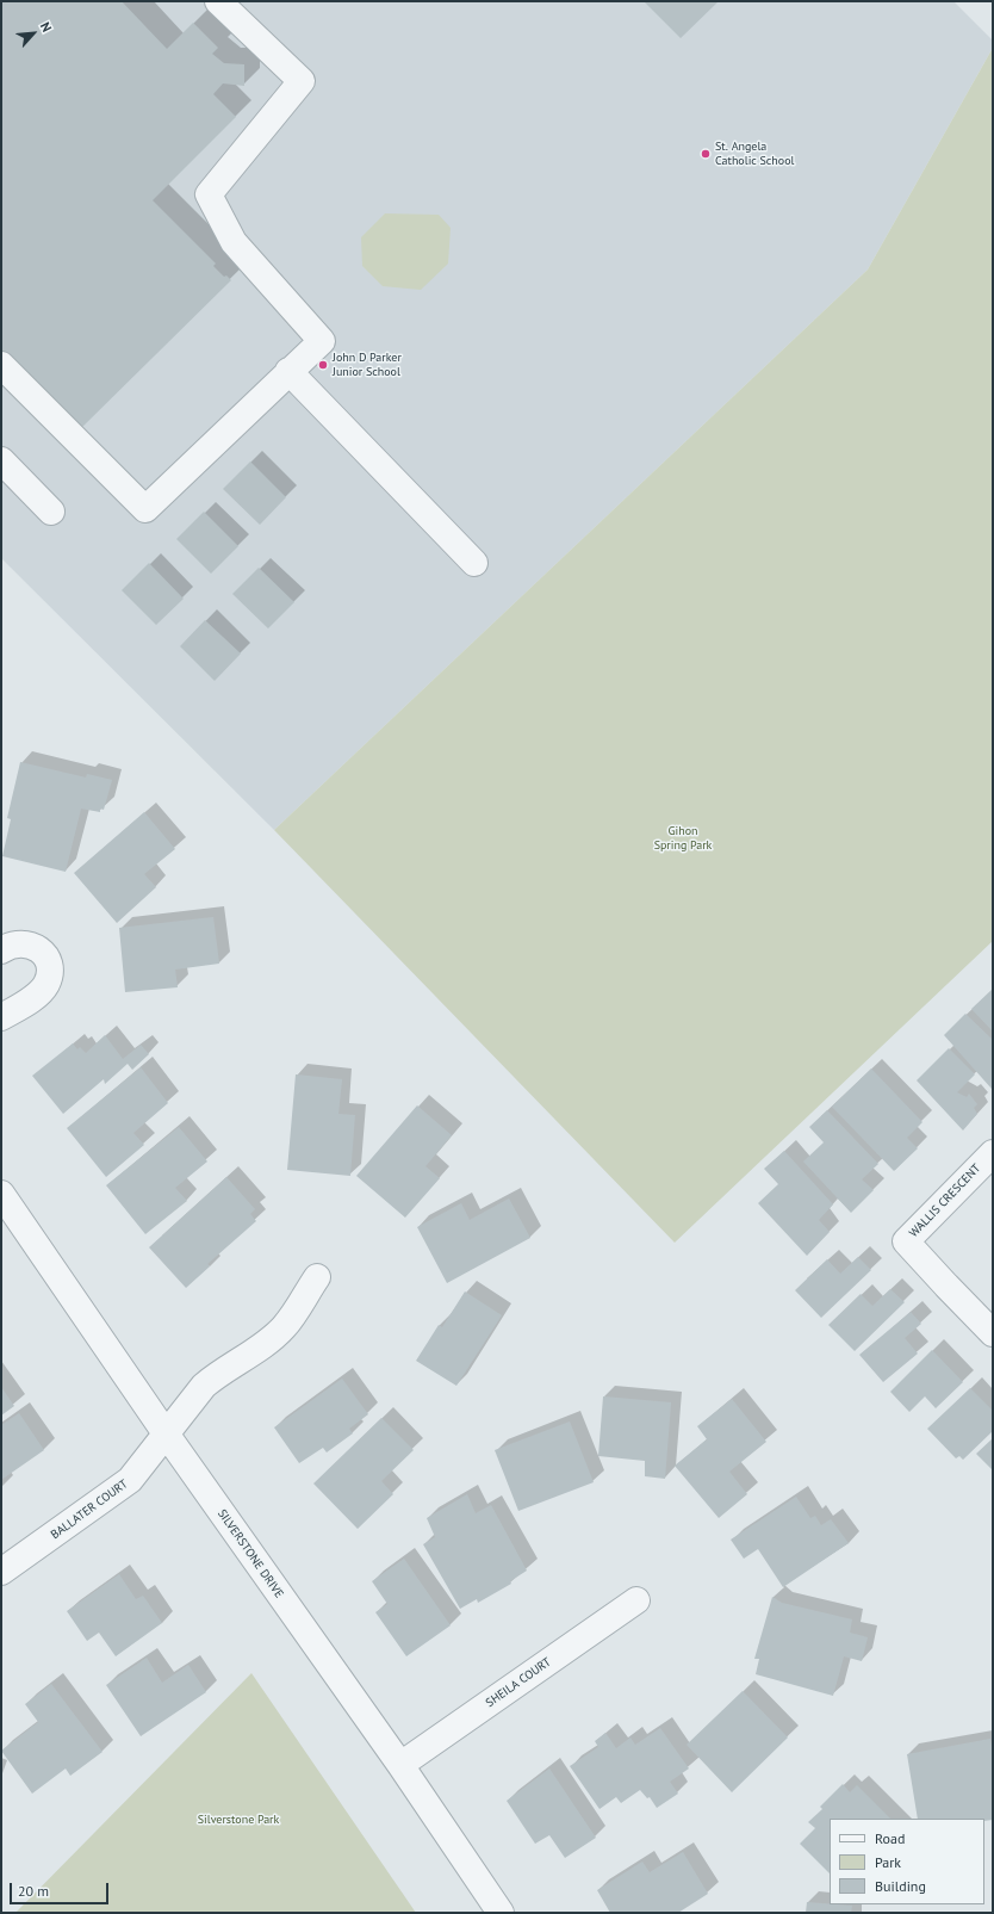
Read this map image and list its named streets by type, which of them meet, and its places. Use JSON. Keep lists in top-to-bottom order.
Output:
{
  "streets": {
    "street": [
      "WALLIS CRESCENT",
      "BALLATER COURT",
      "SILVERSTONE DRIVE",
      "SHEILA COURT"
    ]
  },
  "crossings": [
    ["BALLATER COURT", "SILVERSTONE DRIVE"],
    ["SILVERSTONE DRIVE", "SHEILA COURT"]
  ],
  "parks": ["Gihon Spring Park", "Silverstone Park"],
  "places": ["St. Angela Catholic School", "John D Parker Junior School"],
  "legend": ["Road", "Park", "Building"],
  "scale_bar": "20 m",
  "north": "top right"
}
